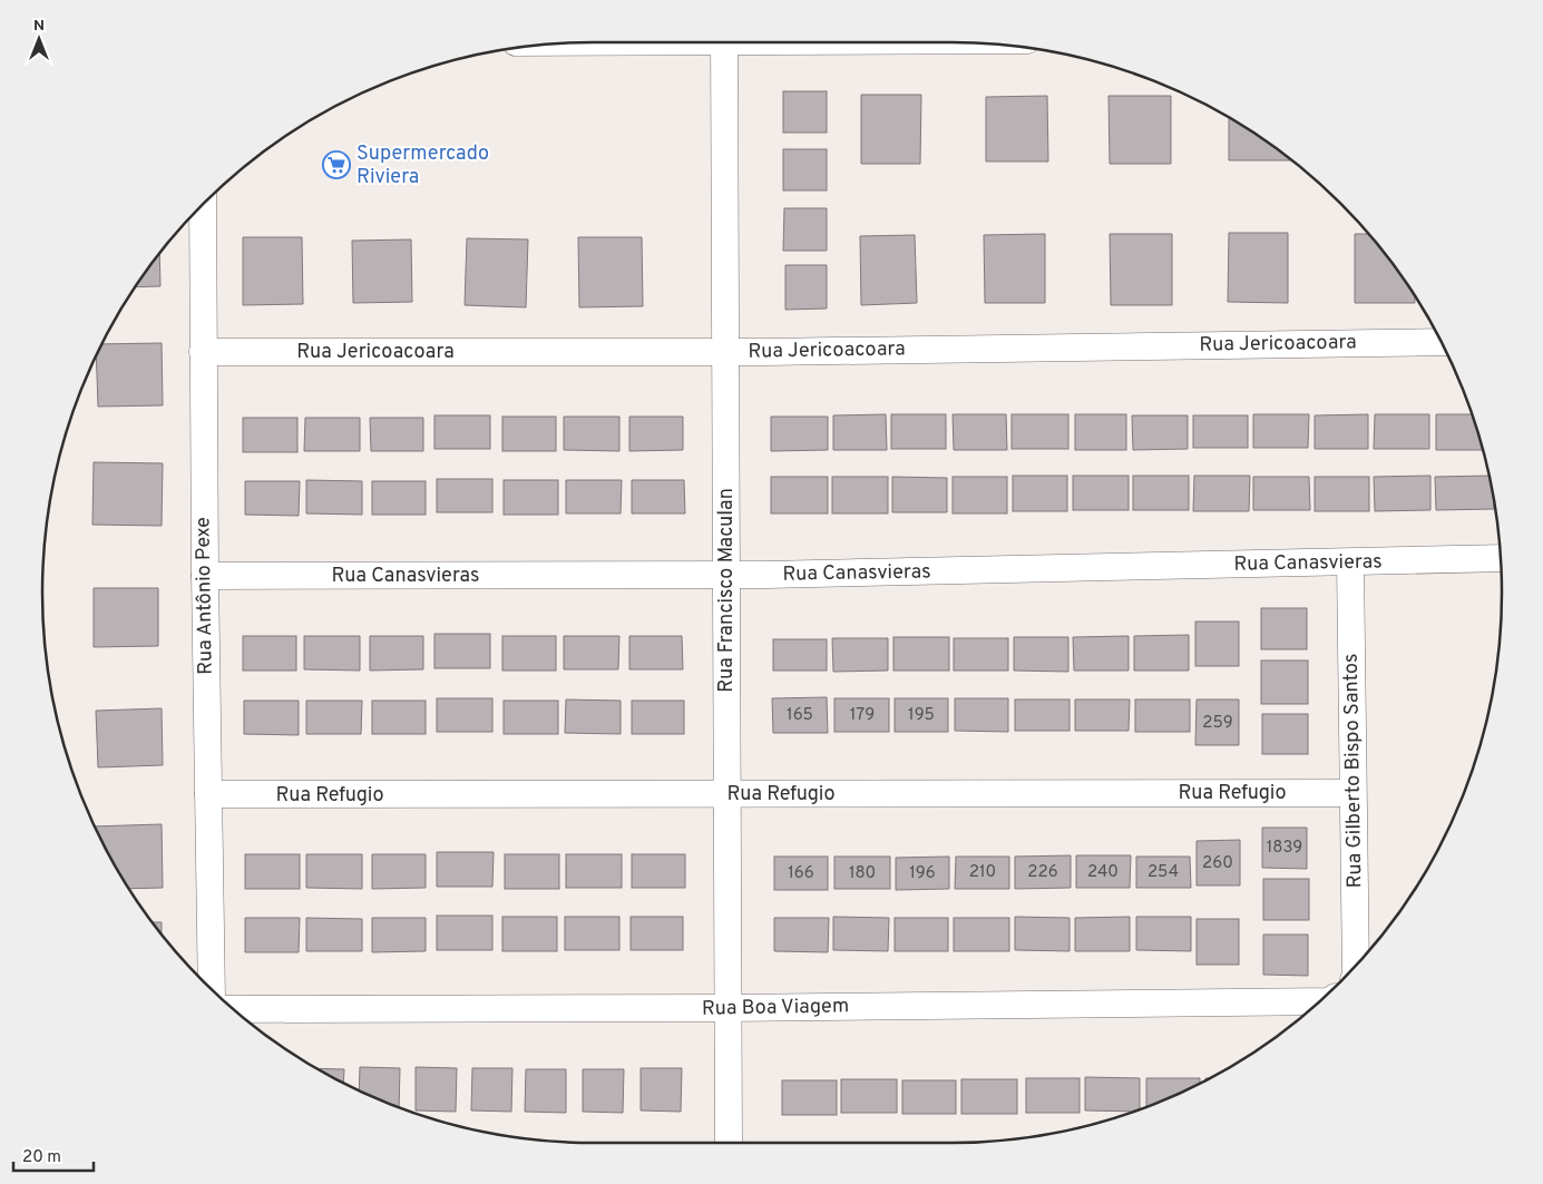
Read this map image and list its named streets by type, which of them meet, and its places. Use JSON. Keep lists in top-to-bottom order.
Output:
{
  "streets": {
    "street": [
      "Rua Jericoacoara",
      "Rua Canasvieras",
      "Rua Francisco Maculan",
      "Rua Antônio Pexe",
      "Rua Gilberto Bispo Santos",
      "Rua Refugio",
      "Rua Boa Viagem"
    ]
  },
  "crossings": [
    ["Rua Jericoacoara", "Rua Francisco Maculan"],
    ["Rua Jericoacoara", "Rua Antônio Pexe"],
    ["Rua Canasvieras", "Rua Francisco Maculan"],
    ["Rua Canasvieras", "Rua Antônio Pexe"],
    ["Rua Canasvieras", "Rua Gilberto Bispo Santos"],
    ["Rua Francisco Maculan", "Rua Refugio"],
    ["Rua Francisco Maculan", "Rua Boa Viagem"],
    ["Rua Antônio Pexe", "Rua Refugio"],
    ["Rua Gilberto Bispo Santos", "Rua Refugio"]
  ],
  "places": {
    "supermarket": ["Supermercado Riviera"]
  },
  "house_numbers": [
    "165",
    "179",
    "195",
    "259",
    "1839",
    "260",
    "210",
    "226",
    "240",
    "254",
    "166",
    "180",
    "196"
  ],
  "scale_bar": "20 m",
  "north": "top"
}
